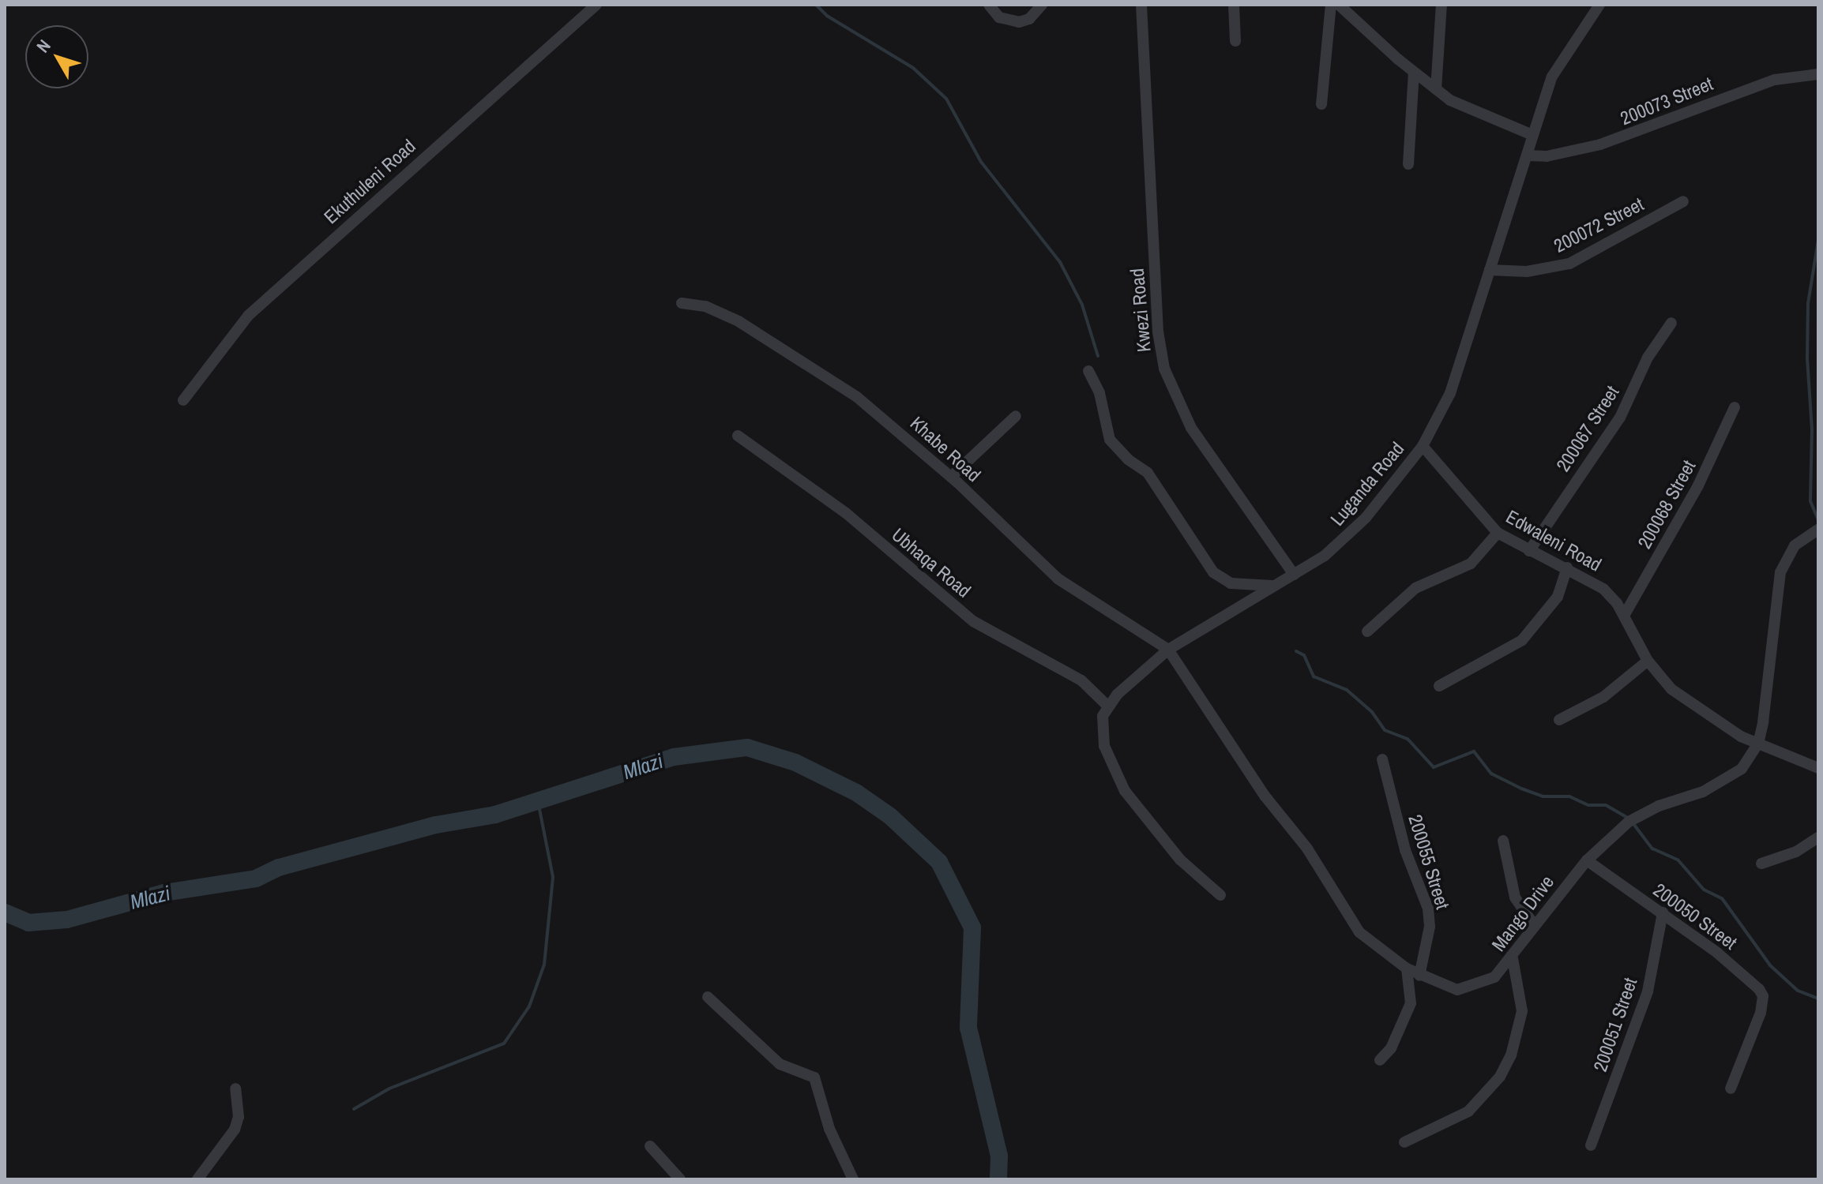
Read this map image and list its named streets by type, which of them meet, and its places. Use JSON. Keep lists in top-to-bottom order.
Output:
{
  "streets": {
    "street": [
      "200073 Street",
      "Ekuthuleni Road",
      "200072 Street",
      "Kwezi Road",
      "200067 Street",
      "Khabe Road",
      "Luganda Road",
      "200068 Street",
      "Edwaleni Road",
      "Ubhaqa Road",
      "200055 Street",
      "Mango Drive",
      "200050 Street",
      "200051 Street"
    ]
  },
  "crossings": [
    ["200073 Street", "Luganda Road"],
    ["200072 Street", "Luganda Road"],
    ["Kwezi Road", "Luganda Road"],
    ["200067 Street", "Edwaleni Road"],
    ["Khabe Road", "Luganda Road"],
    ["Khabe Road", "Mango Drive"],
    ["Luganda Road", "Edwaleni Road"],
    ["Luganda Road", "Ubhaqa Road"],
    ["Luganda Road", "Mango Drive"],
    ["200068 Street", "Edwaleni Road"],
    ["Edwaleni Road", "Mango Drive"],
    ["200055 Street", "Mango Drive"],
    ["Mango Drive", "200050 Street"],
    ["200050 Street", "200051 Street"]
  ],
  "water": ["Mlazi"],
  "north": "top left"
}
